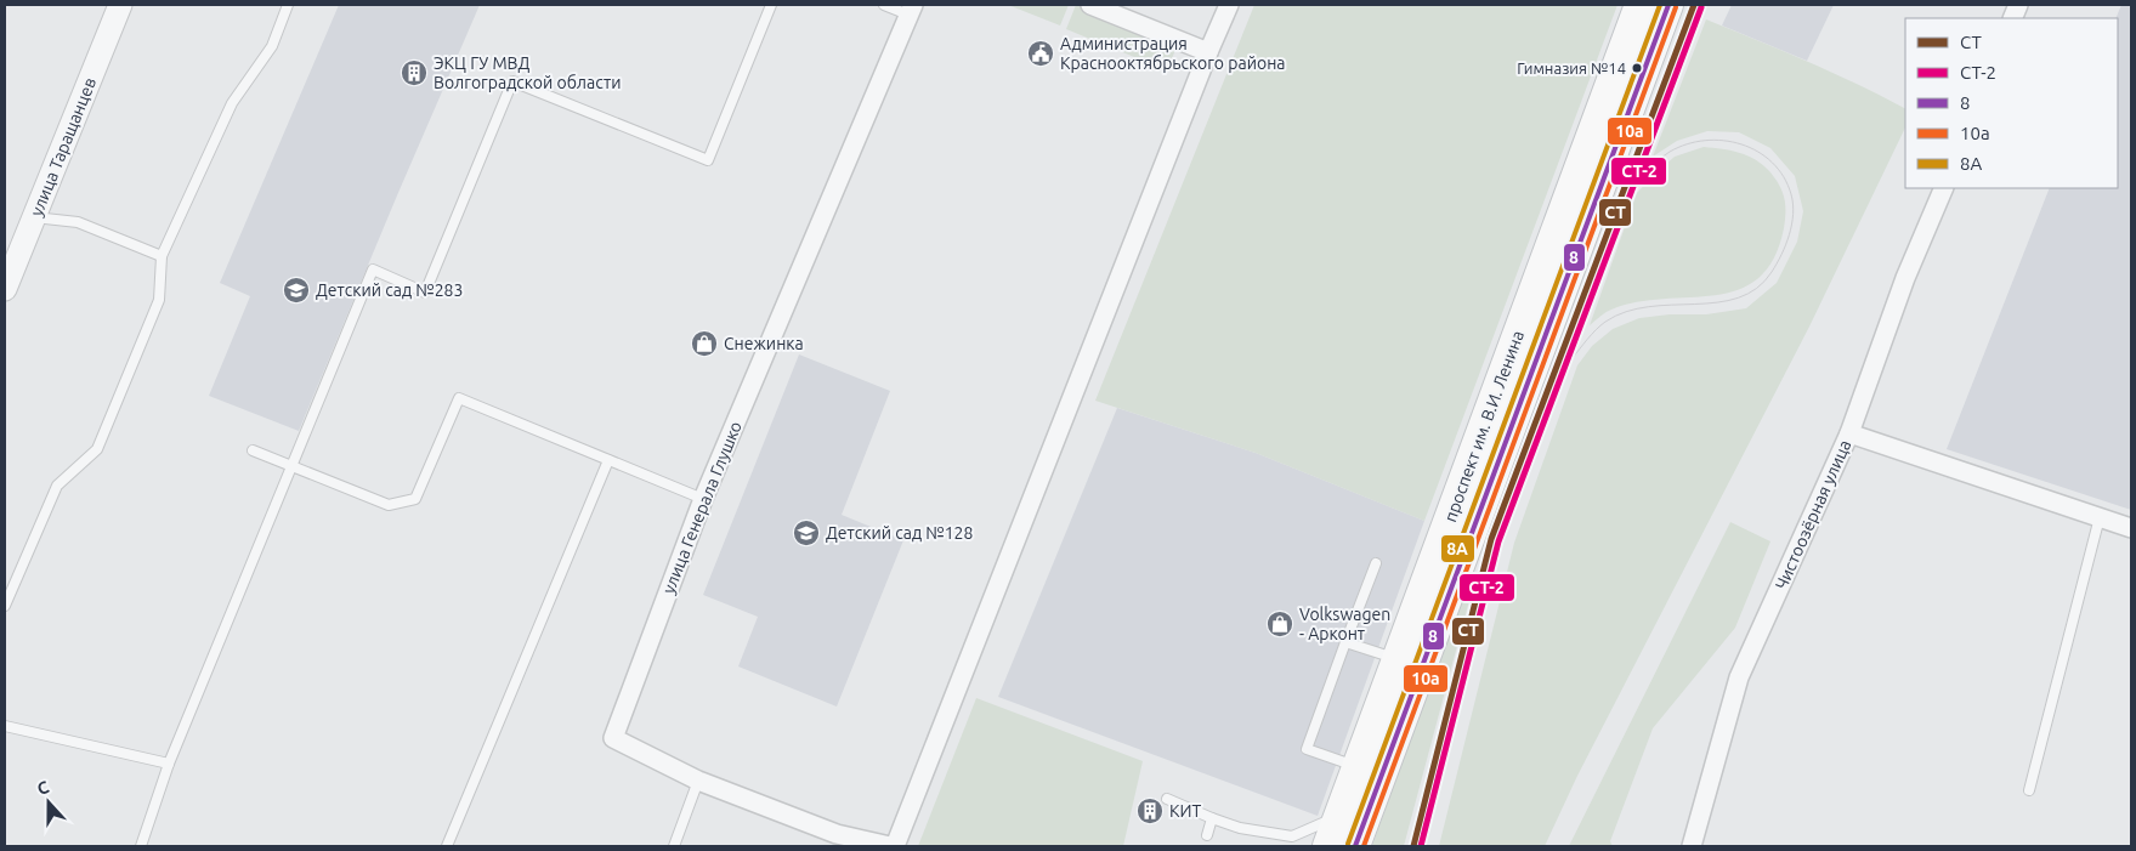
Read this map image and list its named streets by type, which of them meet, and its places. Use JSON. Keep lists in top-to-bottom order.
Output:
{
  "streets": {
    "main road": ["проспект им. В.И. Ленина"],
    "street": ["улица Таращанцев", "улица Генерала Глушко", "Чистоозёрная улица"]
  },
  "places": {
    "public building": ["Администрация Краснооктябрьского района"],
    "other": ["Гимназия №14"],
    "building": ["ЭКЦ ГУ МВД Волгоградской области", "КИТ"],
    "school or university": ["Детский сад №283", "Детский сад №128"],
    "shop": ["Снежинка", "Volkswagen - Арконт"]
  },
  "lines": [
    "transit line СТ",
    "transit line 8",
    "transit line 8А",
    "transit line СТ-2",
    "transit line 10а"
  ],
  "legend": [
    "СТ",
    "СТ-2",
    "8",
    "10а",
    "8А"
  ],
  "north": "top"
}
